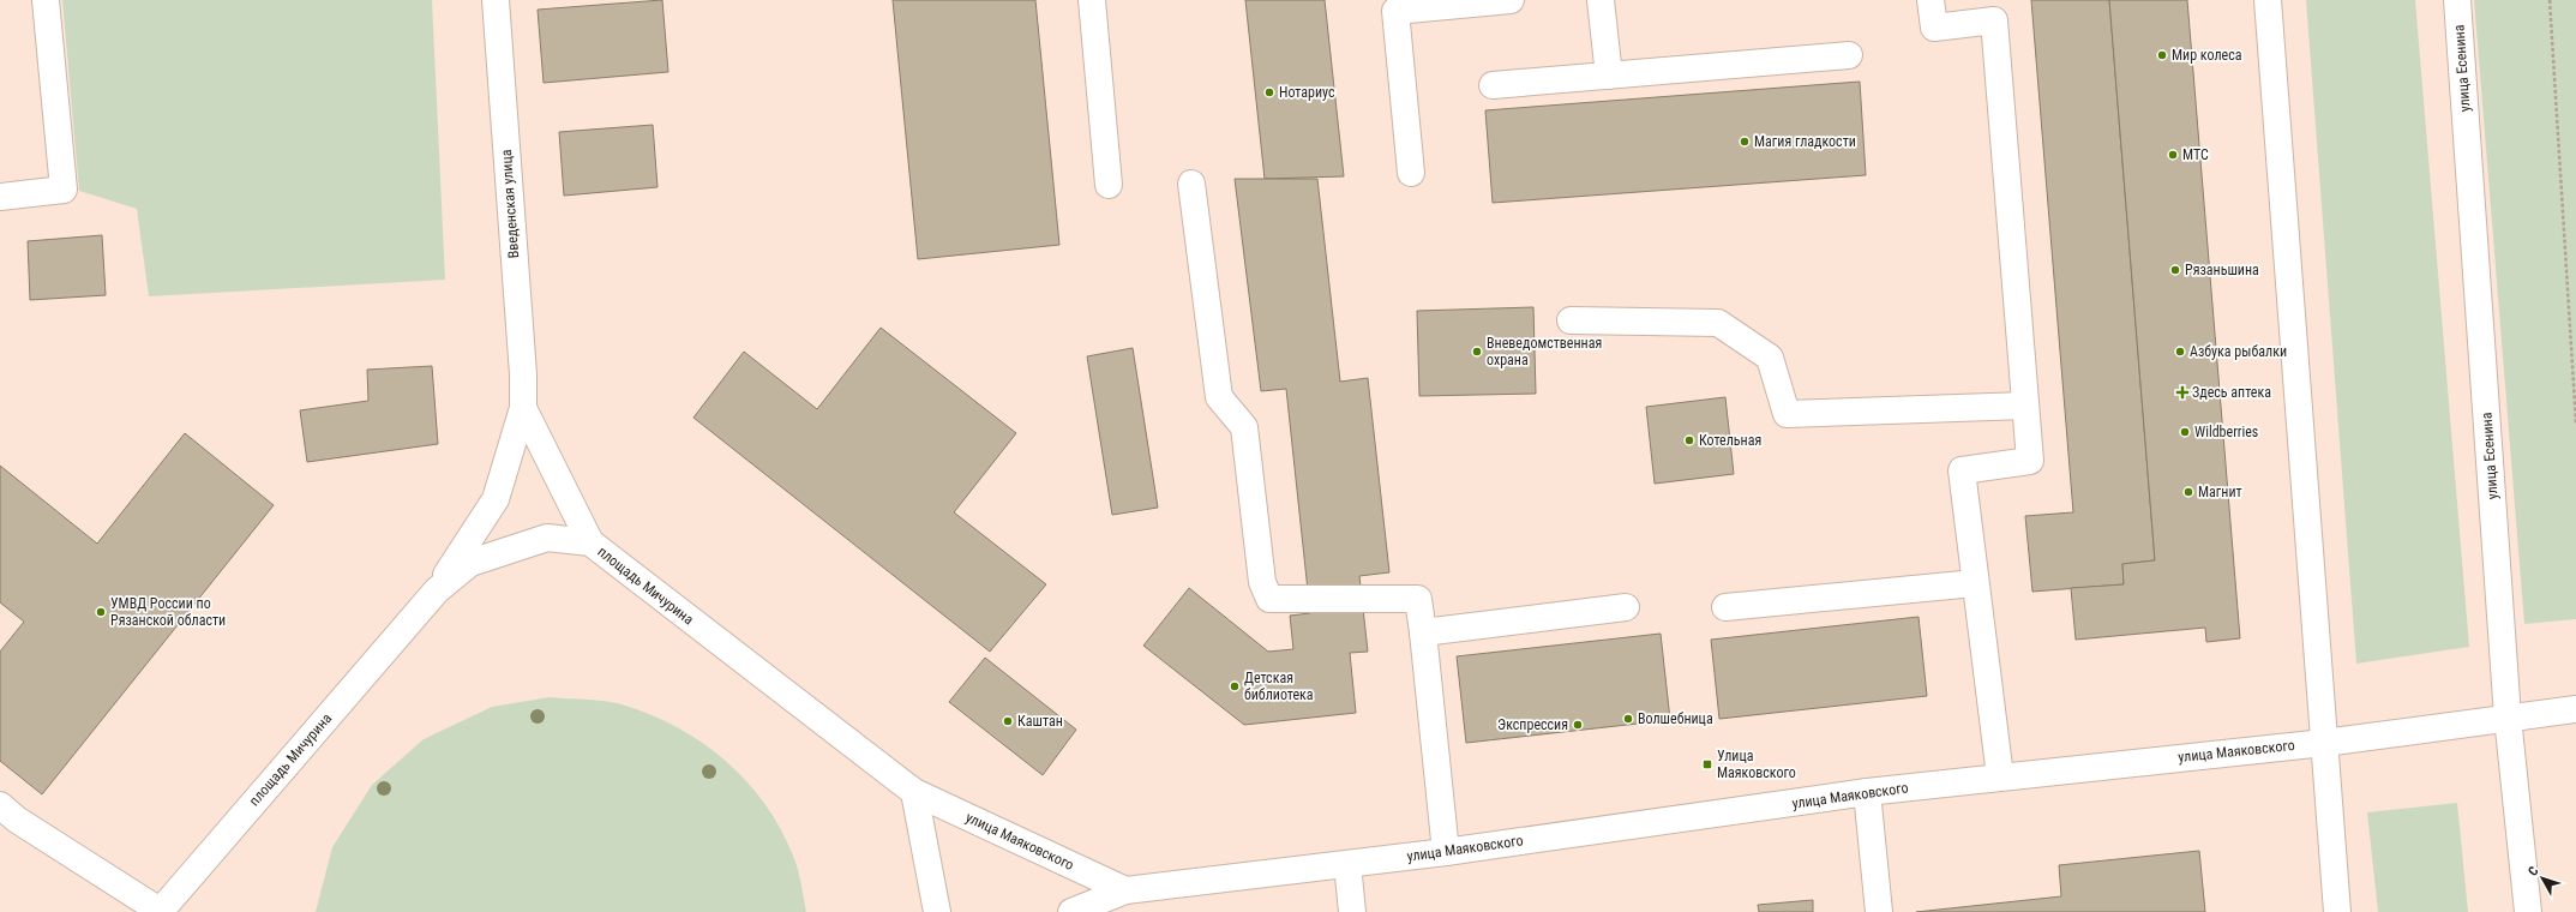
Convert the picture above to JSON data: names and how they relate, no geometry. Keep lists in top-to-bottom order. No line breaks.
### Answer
{"streets":{"street":["улица Есенина","Введенская улица","площадь Мичурина","улица Маяковского"]},"crossings":[["улица Есенина","улица Маяковского"],["Введенская улица","площадь Мичурина"],["площадь Мичурина","улица Маяковского"]],"places":{"other":["Мир колеса","Нотариус","Магия гладкости","МТС","Рязаньшина","Вневедомственная охрана","Азбука рыбалки","Wildberries","Котельная","Магнит","УМВД России по Рязанской области","Детская библиотека","Волшебница","Каштан","Экспрессия"],"health":["Здесь аптека"],"transit":["Улица Маяковского"]},"north":"top left"}
